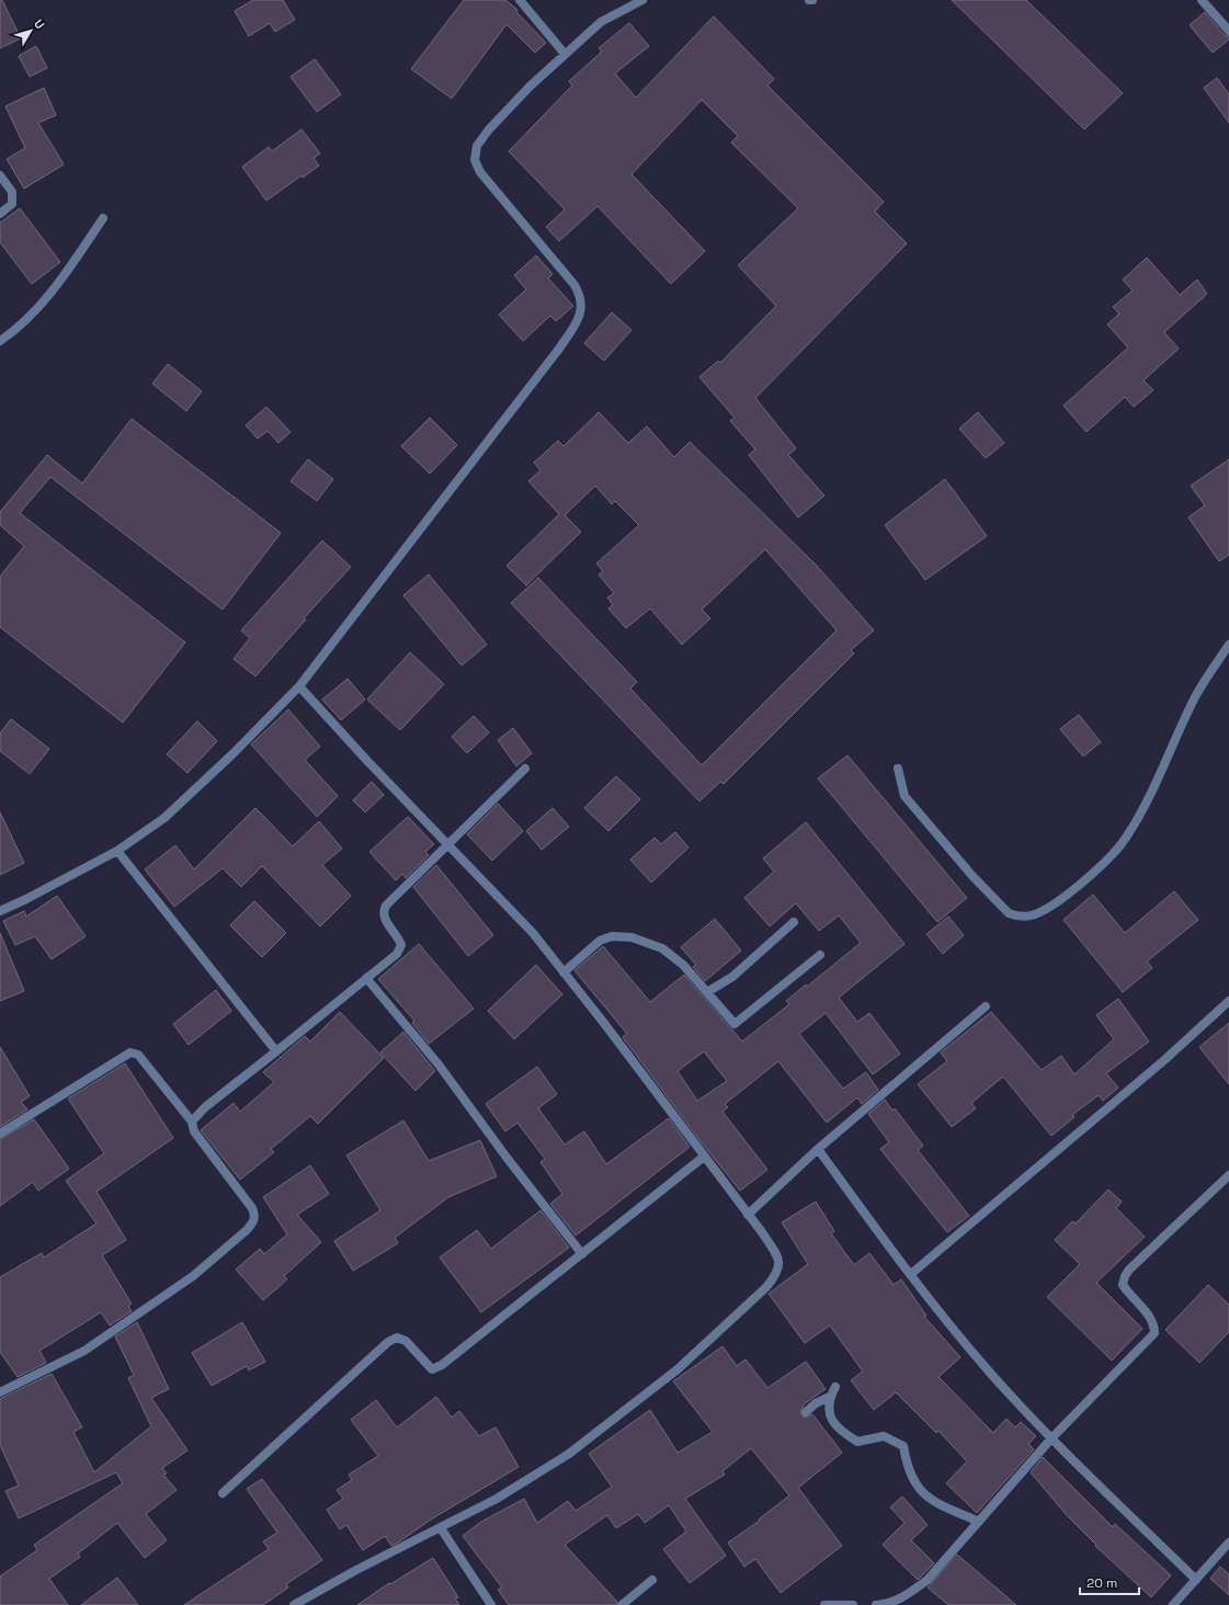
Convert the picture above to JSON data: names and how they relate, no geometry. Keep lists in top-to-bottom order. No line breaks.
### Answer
{"scale_bar":"20 m","north":"top right"}
